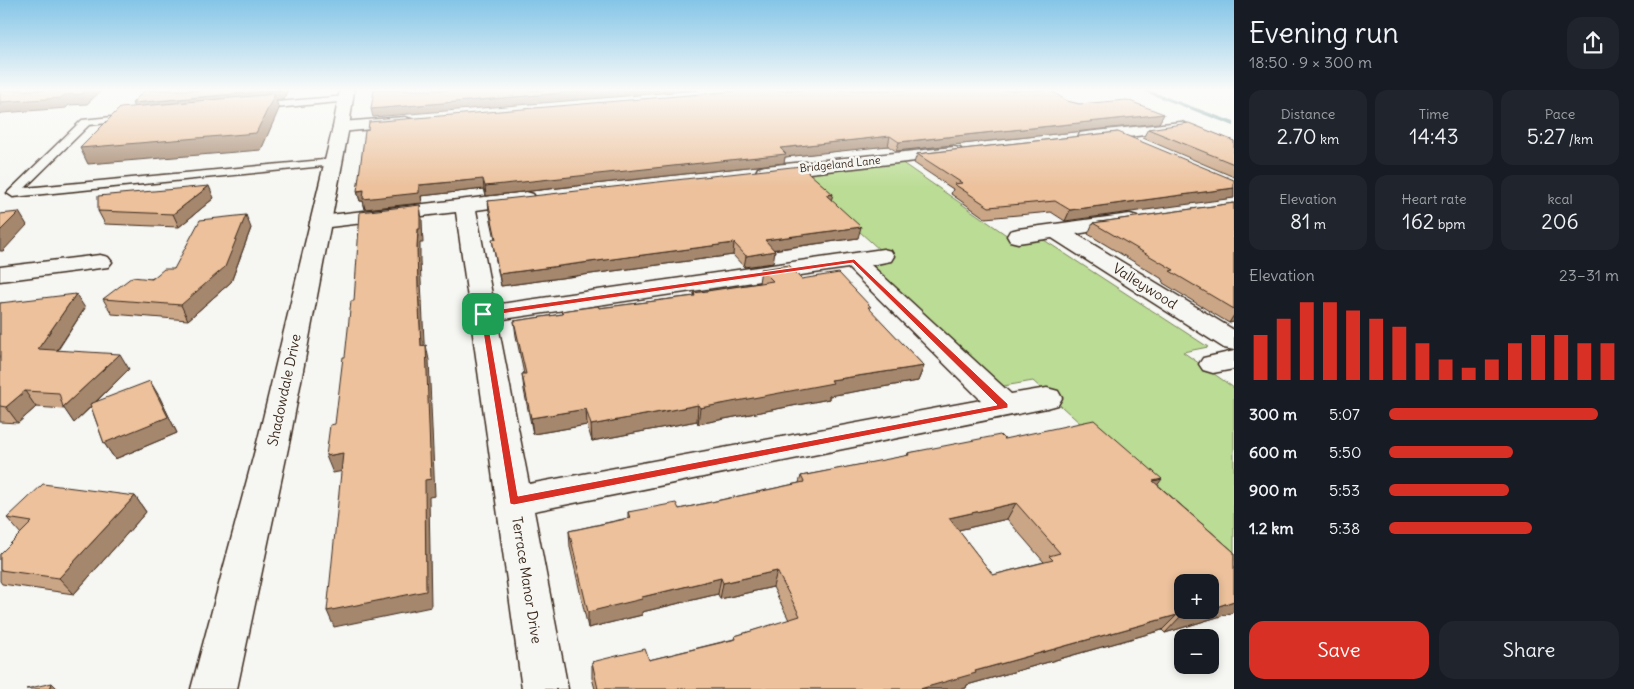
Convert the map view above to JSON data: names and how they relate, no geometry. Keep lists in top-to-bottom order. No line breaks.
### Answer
{"streets":{"street":["Bridgeland Lane","Valleywood","Shadowdale Drive","Terrace Manor Drive"]},"page":{"heading":["Evening run","18:50 · 9 × 300 m"],"stats":[["Distance","2.70 km"],["Time","14:43"],["Pace","5:27 /km"],["Elevation","81 m"],["Heart rate","162 bpm"],["kcal","206"]],"chart":["Elevation","23–31 m"],"list":[{"name":"300 m","note":"5:07"},{"name":"600 m","note":"5:50"},{"name":"900 m","note":"5:53"},{"name":"1.2 km","note":"5:38"}],"map_buttons":["+","−"],"buttons":["Save","Share"]}}
